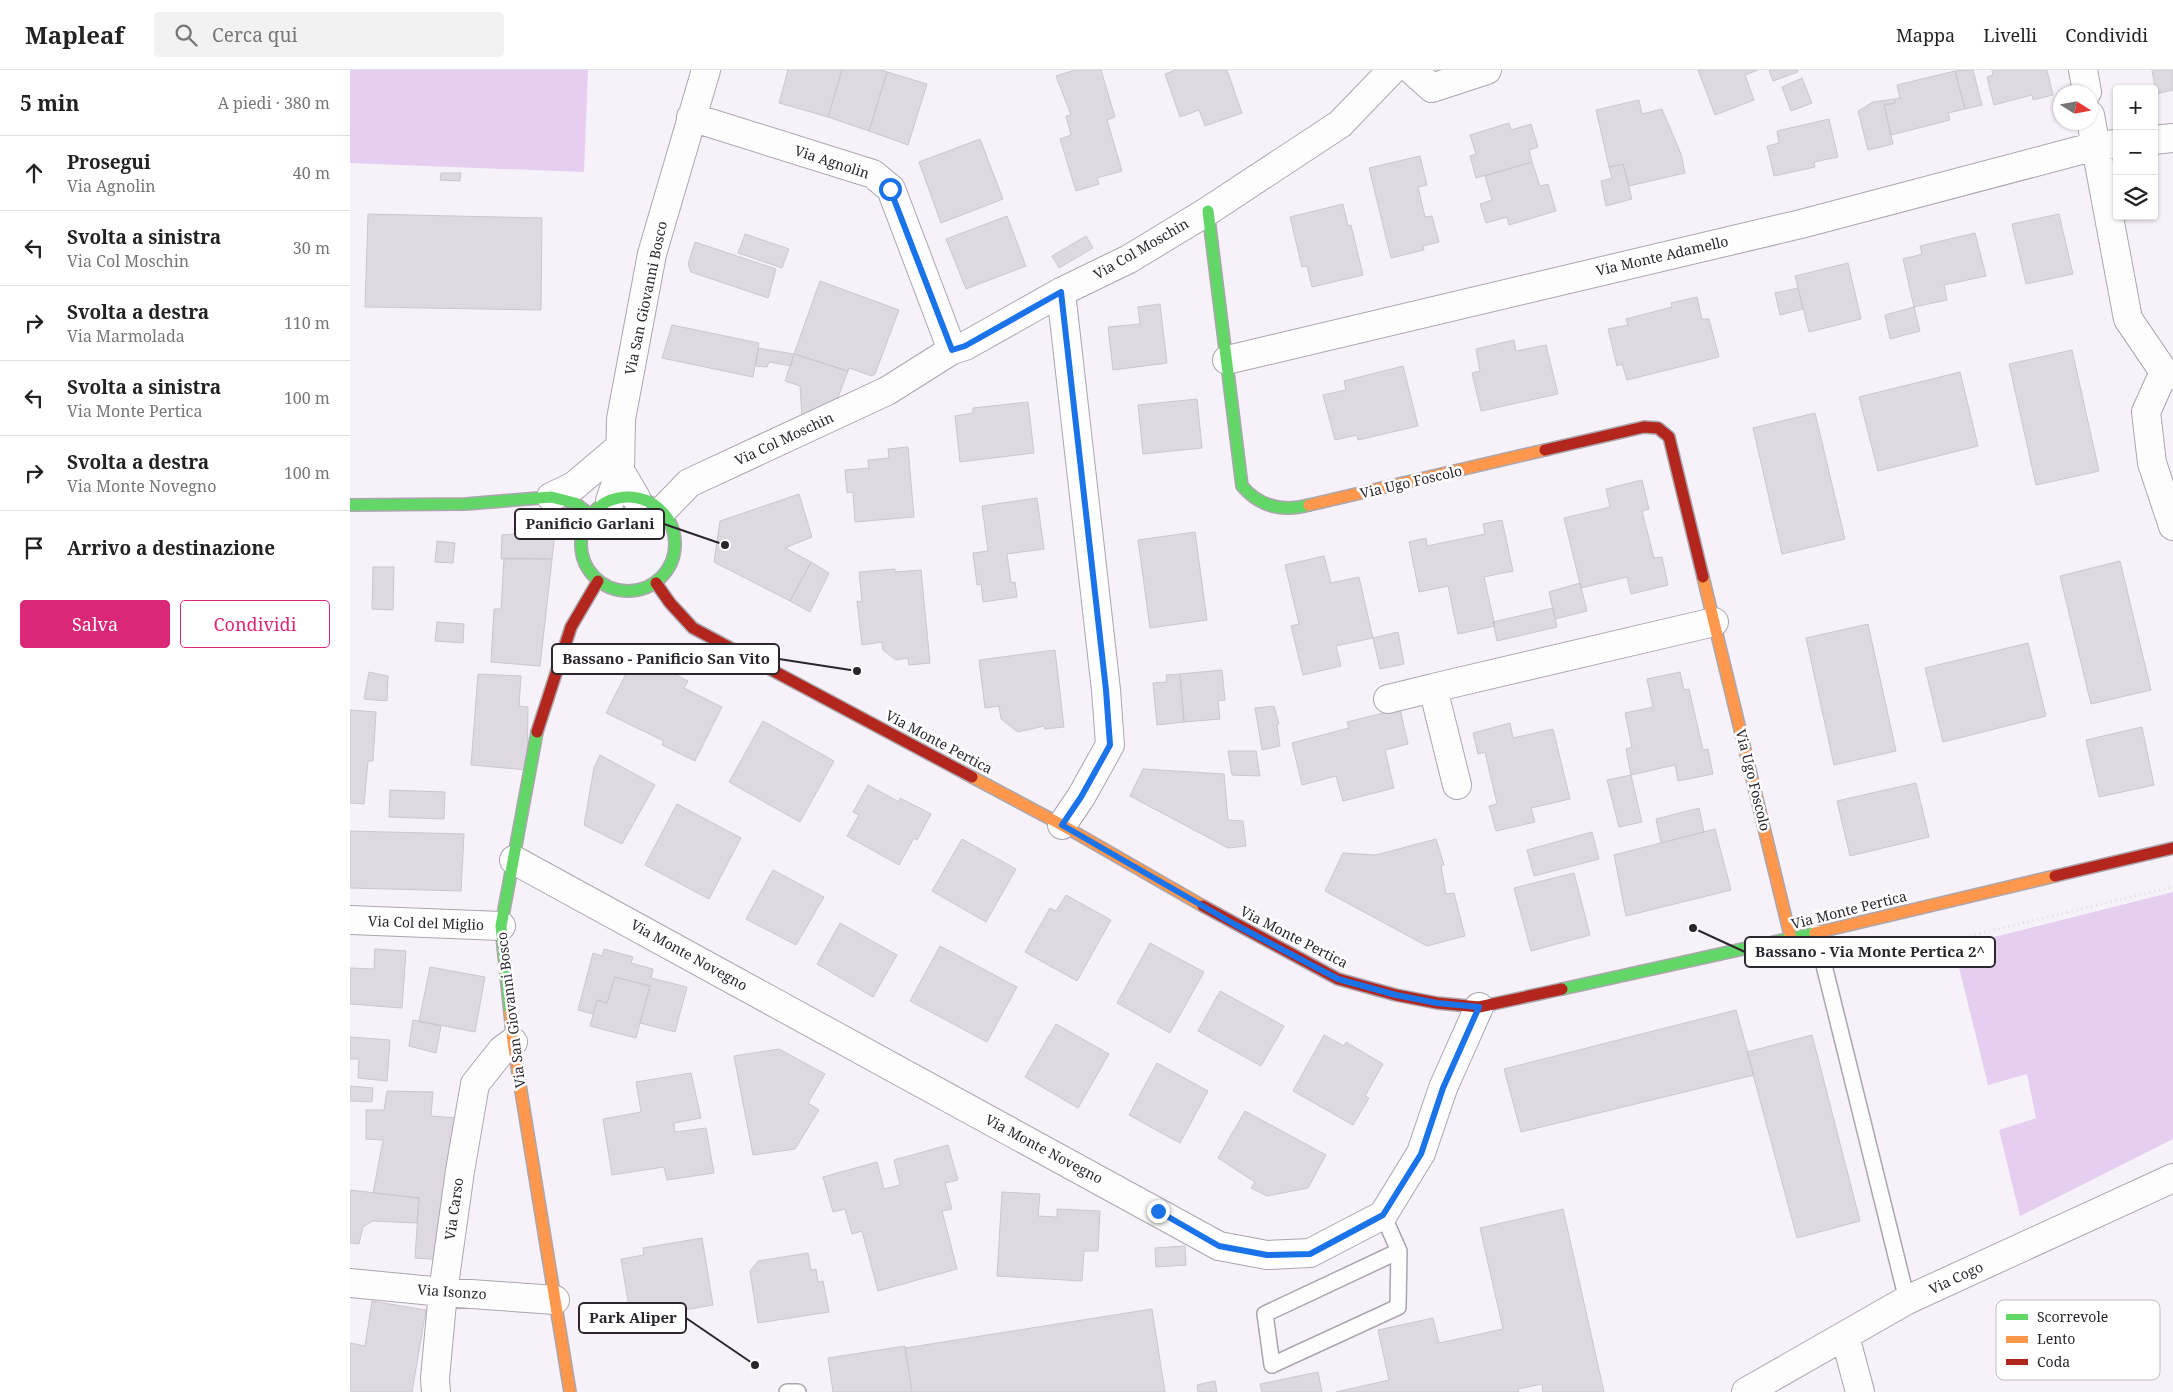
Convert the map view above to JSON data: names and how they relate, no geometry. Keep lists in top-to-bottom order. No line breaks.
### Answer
{"streets":{"street":["Via Agnolin","Via Col Moschin","Via Monte Adamello","Via San Giovanni Bosco","Via Ugo Foscolo","Via Monte Pertica","Via Col del Miglio","Via Monte Novegno","Via Carso","Via Cogo","Via Isonzo"]},"crossings":[["Via Agnolin","Via Col Moschin"],["Via Agnolin","Via San Giovanni Bosco"],["Via Col Moschin","Via San Giovanni Bosco"],["Via Col Moschin","Via Ugo Foscolo"],["Via Col Moschin","Via Monte Pertica"],["Via Monte Adamello","Via Ugo Foscolo"],["Via San Giovanni Bosco","Via Monte Pertica"],["Via San Giovanni Bosco","Via Col del Miglio"],["Via San Giovanni Bosco","Via Monte Novegno"],["Via San Giovanni Bosco","Via Carso"],["Via San Giovanni Bosco","Via Isonzo"],["Via Ugo Foscolo","Via Monte Pertica"],["Via Monte Pertica","Via Monte Novegno"],["Via Carso","Via Isonzo"]],"places":["Panificio Garlani","Bassano - Panificio San Vito","Bassano - Via Monte Pertica 2^","Park Aliper"],"legend":["Scorrevole","Lento","Coda"],"north":"right","page":{"header":"Mapleaf","search":"Cerca qui","nav":["Mappa","Livelli","Condividi"],"heading":["5 min","A piedi · 380 m"],"map_buttons":["+","−"],"list":[["Prosegui","Via Agnolin","40 m"],["Svolta a sinistra","Via Col Moschin","30 m"],["Svolta a destra","Via Marmolada","110 m"],["Svolta a sinistra","Via Monte Pertica","100 m"],["Svolta a destra","Via Monte Novegno","100 m"],"Arrivo a destinazione"],"buttons":["Salva","Condividi"]}}
